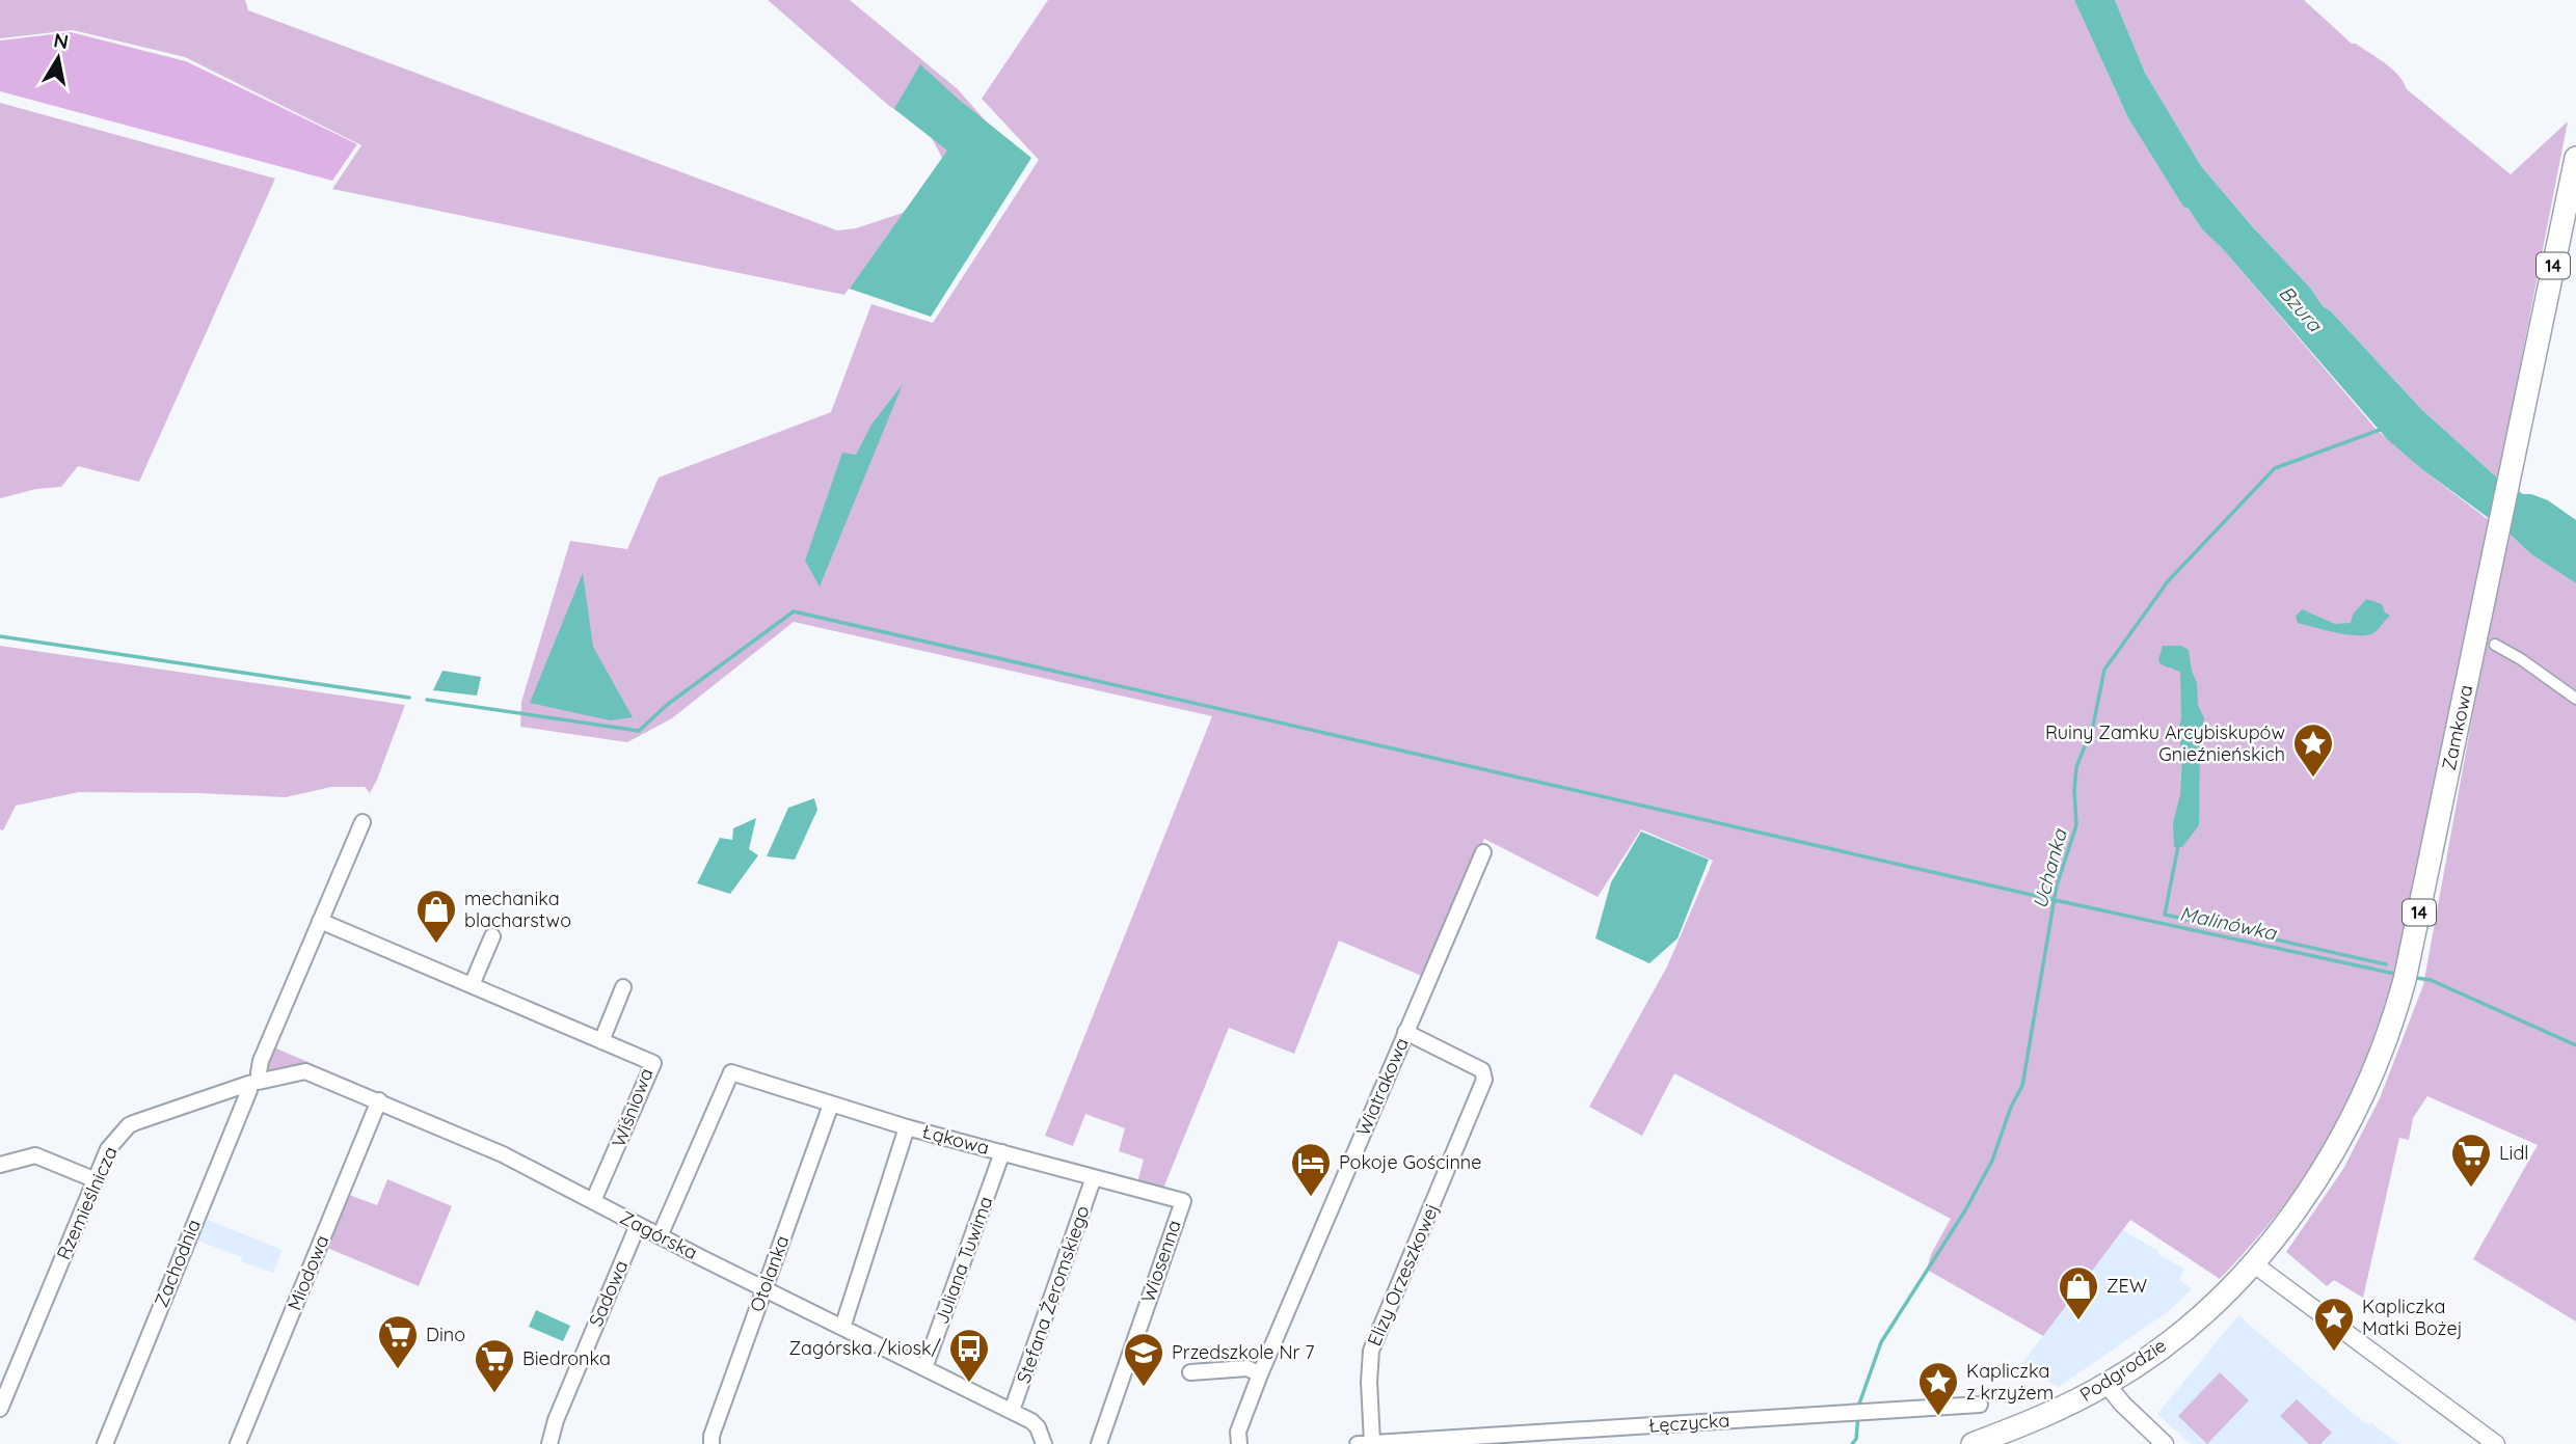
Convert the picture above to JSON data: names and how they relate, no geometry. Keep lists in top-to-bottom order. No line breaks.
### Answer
{"streets":{"main road":["14","Zamkowa","Podgrodzie"],"street":["Wiatrakowa","Wiśniowa","Łąkowa","Rzemieślnicza","Zagórska","Juliana Tuwima","Wiosenna","Zachodnia","Miodowa","Otolanka","Elizy Orzeszkowej","Sadowa","Stefana Żeromskiego","Łęczycka"]},"crossings":[["Zamkowa","Podgrodzie"],["Wiatrakowa","Elizy Orzeszkowej"],["Wiśniowa","Zagórska"],["Wiśniowa","Zachodnia"],["Łąkowa","Zagórska"],["Łąkowa","Juliana Tuwima"],["Łąkowa","Wiosenna"],["Łąkowa","Otolanka"],["Łąkowa","Stefana Żeromskiego"],["Rzemieślnicza","Zagórska"],["Rzemieślnicza","Zachodnia"],["Zagórska","Juliana Tuwima"],["Zagórska","Zachodnia"],["Zagórska","Miodowa"],["Zagórska","Otolanka"],["Zagórska","Sadowa"],["Zagórska","Stefana Żeromskiego"],["Elizy Orzeszkowej","Łęczycka"]],"water":["Bzura","Uchanka","Malinówka"],"places":{"place":["Ruiny Zamku Arcybiskupów Gnieźnieńskich","Kapliczka Matki Bożej","Kapliczka z krzyżem"],"shop":["mechanika blacharstwo","ZEW"],"supermarket":["Lidl","Dino","Biedronka"],"hotel":["Pokoje Gościnne"],"bus stop":["Zagórska /kiosk/"],"school or university":["Przedszkole Nr 7"]},"north":"top"}
